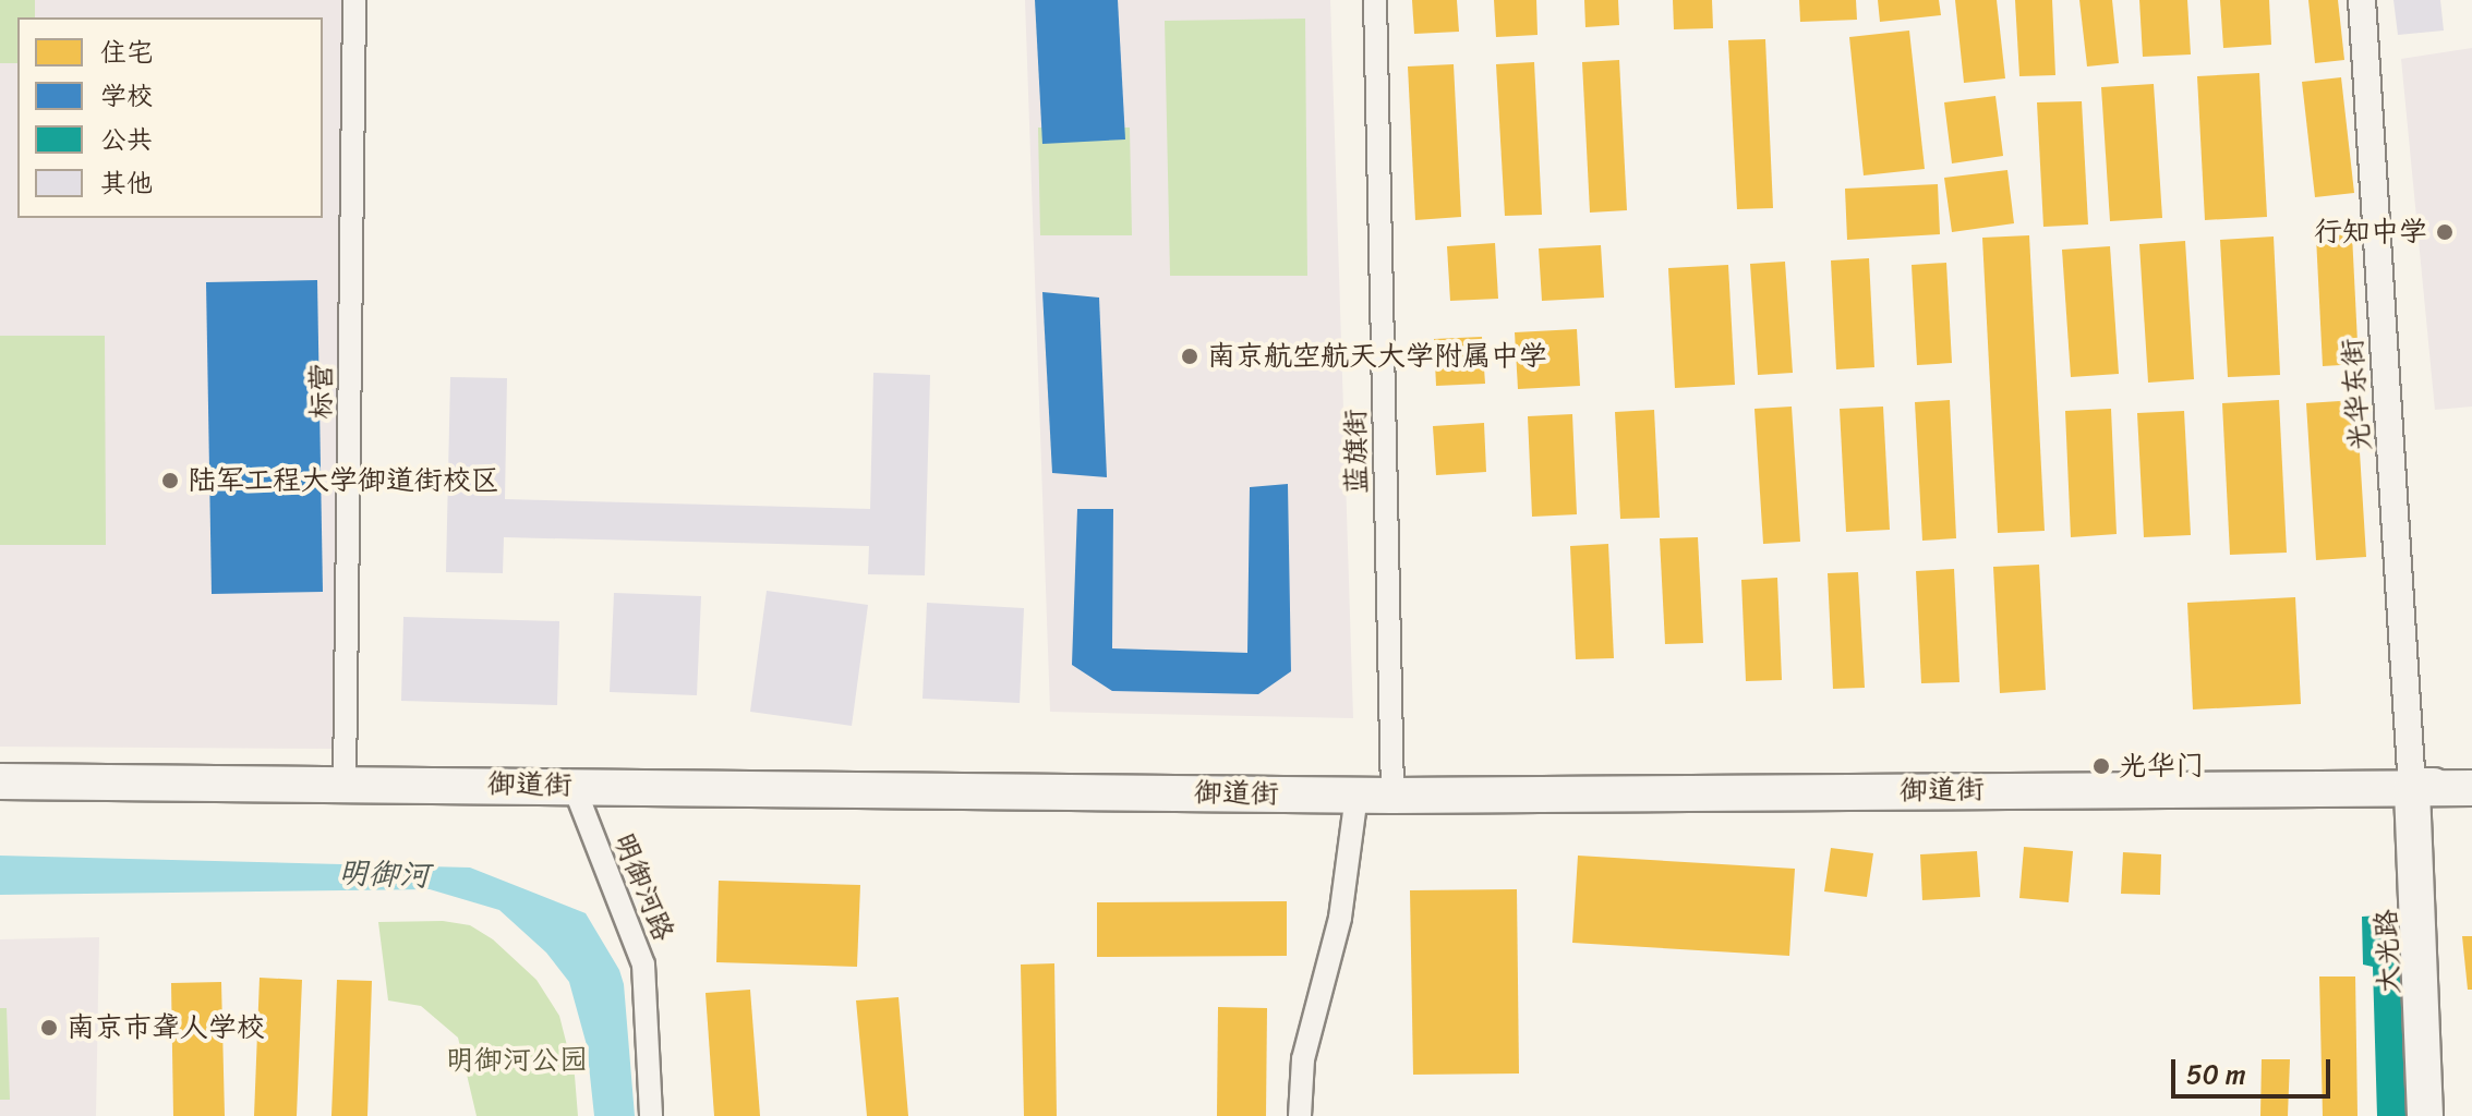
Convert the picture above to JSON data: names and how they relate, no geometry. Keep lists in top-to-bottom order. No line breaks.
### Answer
{"streets":{"main road":["御道街"],"street":["标营","光华东街","蓝旗街","明御河路"]},"crossings":[["标营","御道街"],["光华东街","御道街"],["蓝旗街","御道街"],["御道街","明御河路"]],"water":["明御河"],"parks":["明御河公园"],"places":["行知中学","南京航空航天大学附属中学","陆军工程大学御道街校区","光华门","南京市聋人学校"],"legend":["住宅","学校","公共","其他"],"scale_bar":"50 m"}
